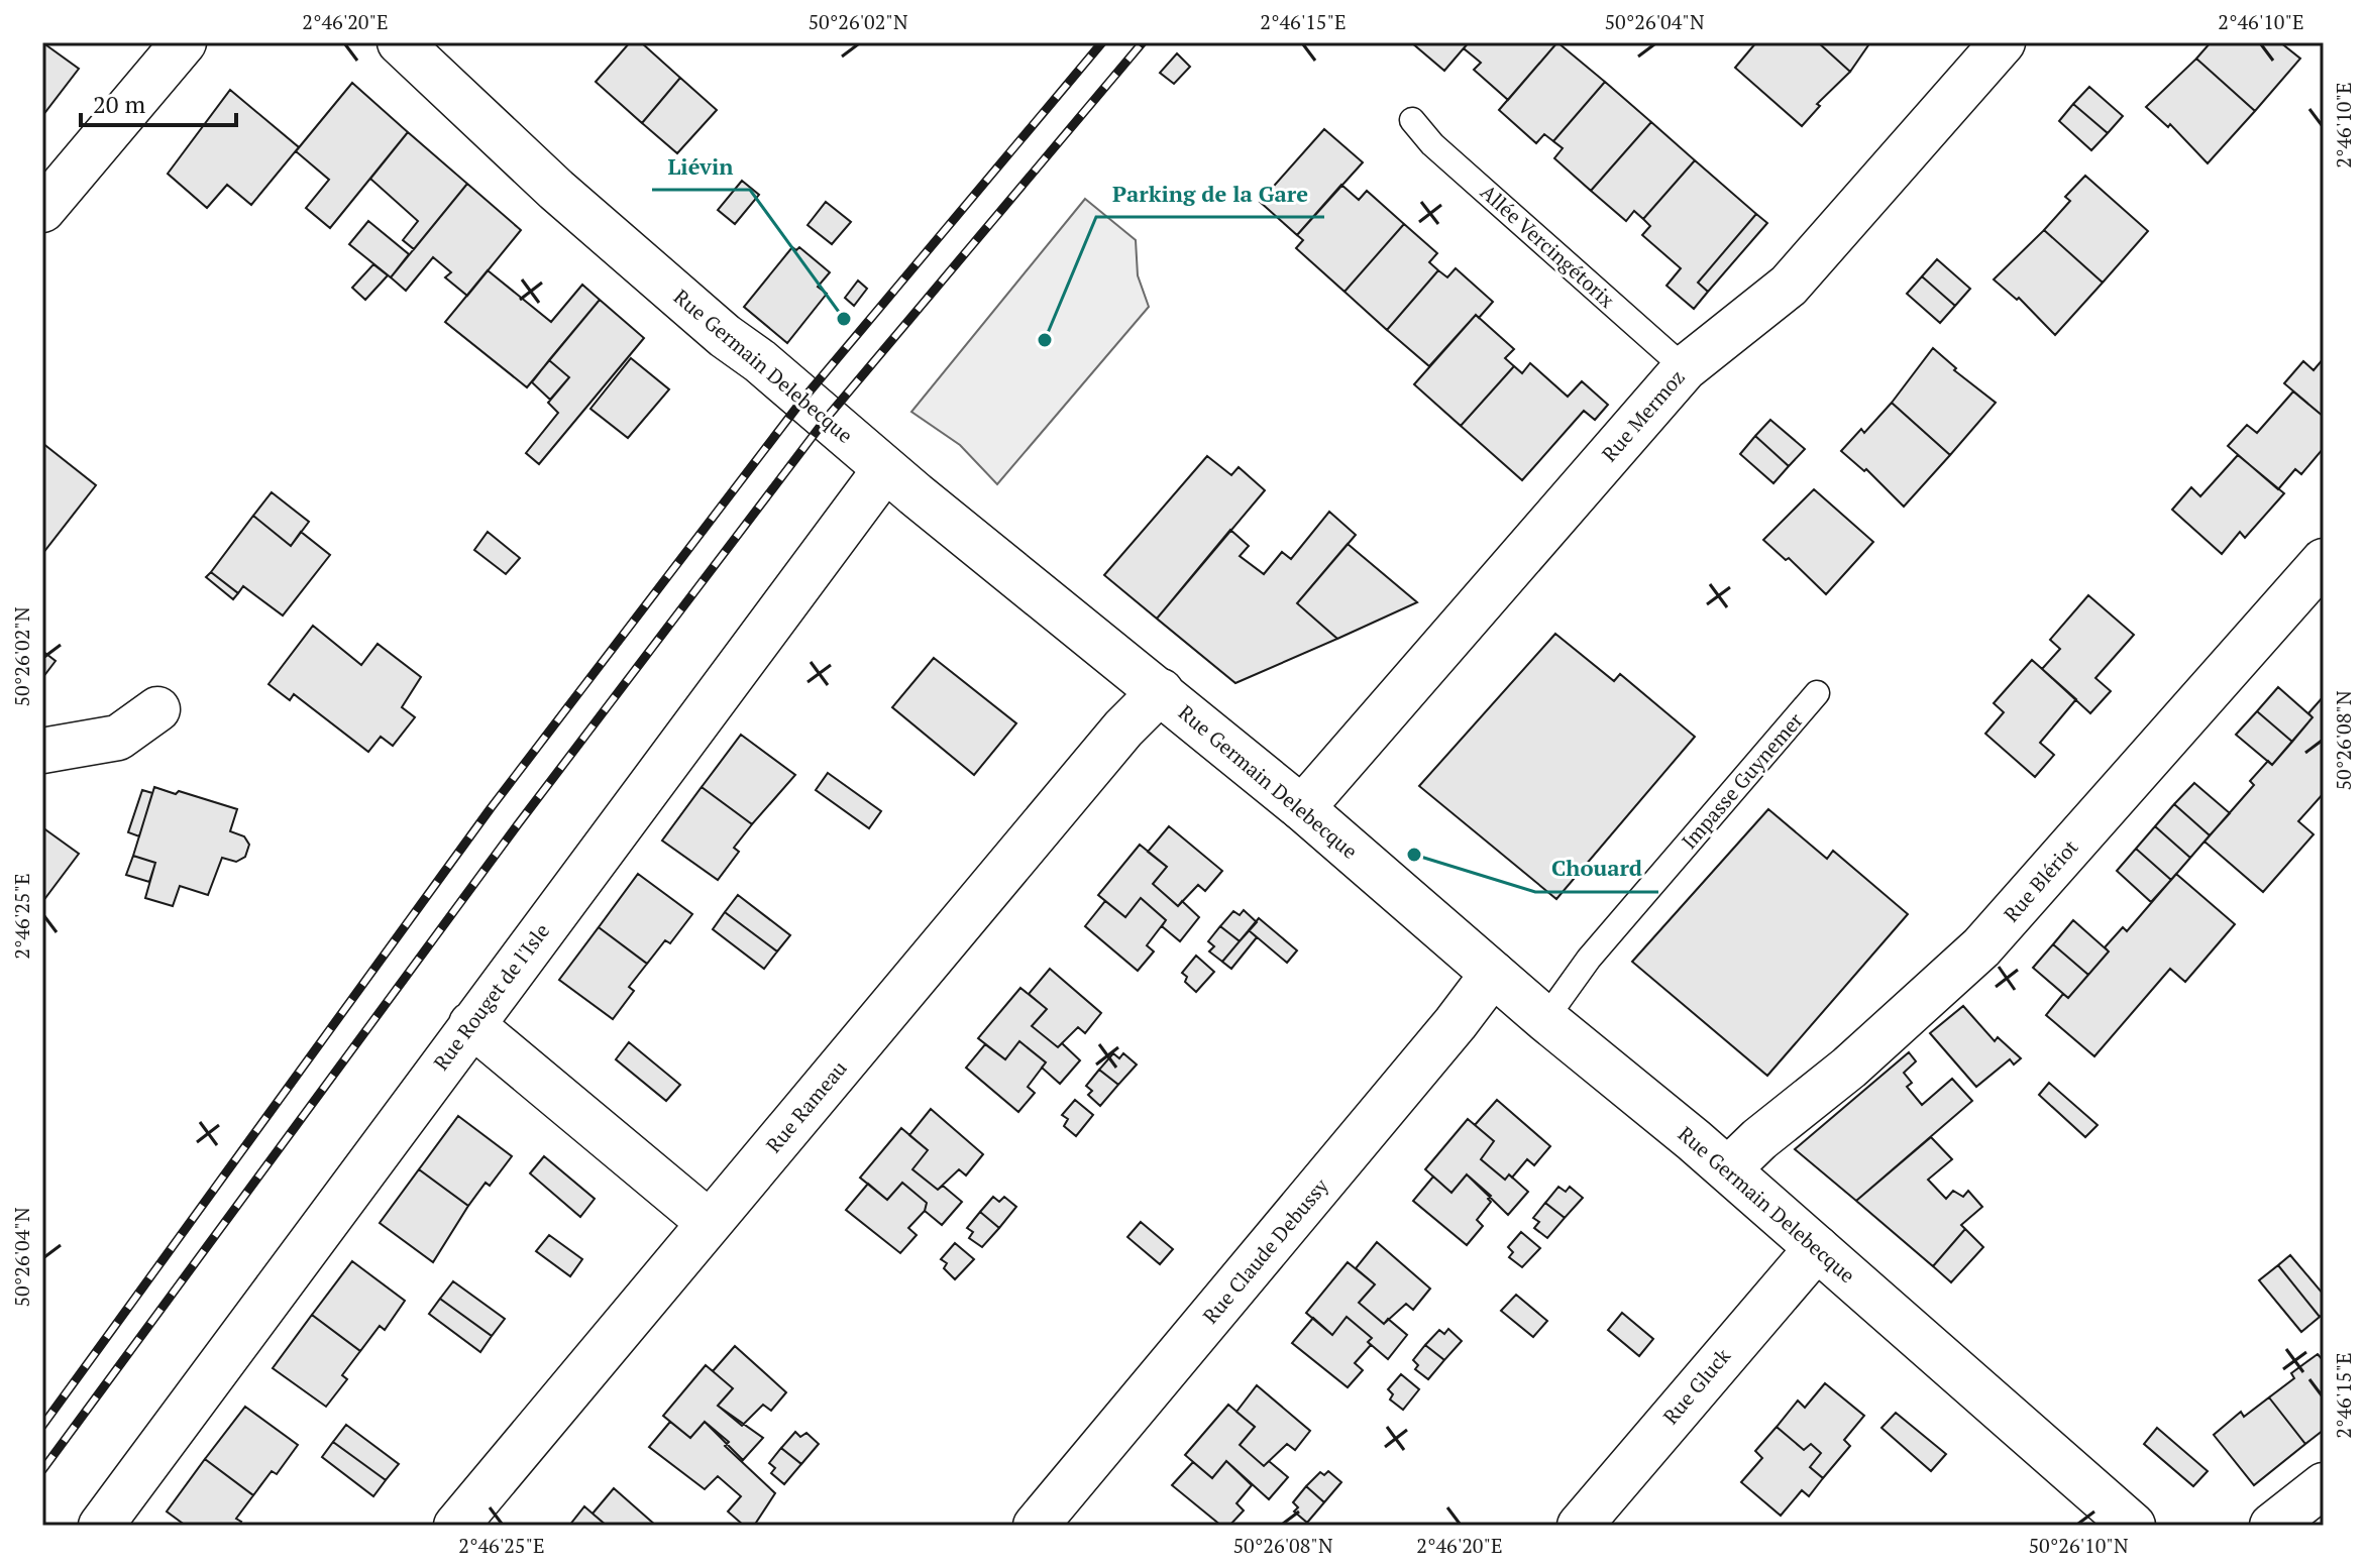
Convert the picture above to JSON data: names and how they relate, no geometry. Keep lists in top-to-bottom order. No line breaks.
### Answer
{"streets":{"street":["Rue Germain Delebecque","Rue Mermoz","Rue Blériot","Rue Rouget de l'Isle","Rue Rameau","Rue Claude Debussy","Rue Gluck"],"lane":["Allée Vercingétorix","Impasse Guynemer"]},"crossings":[["Allée Vercingétorix","Rue Mermoz"],["Rue Germain Delebecque","Rue Mermoz"],["Rue Germain Delebecque","Impasse Guynemer"],["Rue Germain Delebecque","Rue Blériot"],["Rue Germain Delebecque","Rue Rouget de l'Isle"],["Rue Germain Delebecque","Rue Rameau"],["Rue Germain Delebecque","Rue Claude Debussy"],["Rue Germain Delebecque","Rue Gluck"]],"places":["Liévin","Parking de la Gare","Chouard"],"scale_bar":"20 m","coordinates":["2°46'20\"E","50°26'02\"N","2°46'15\"E","50°26'04\"N","2°46'10\"E","50°26'08\"N","2°46'25\"E","50°26'10\"N"]}
